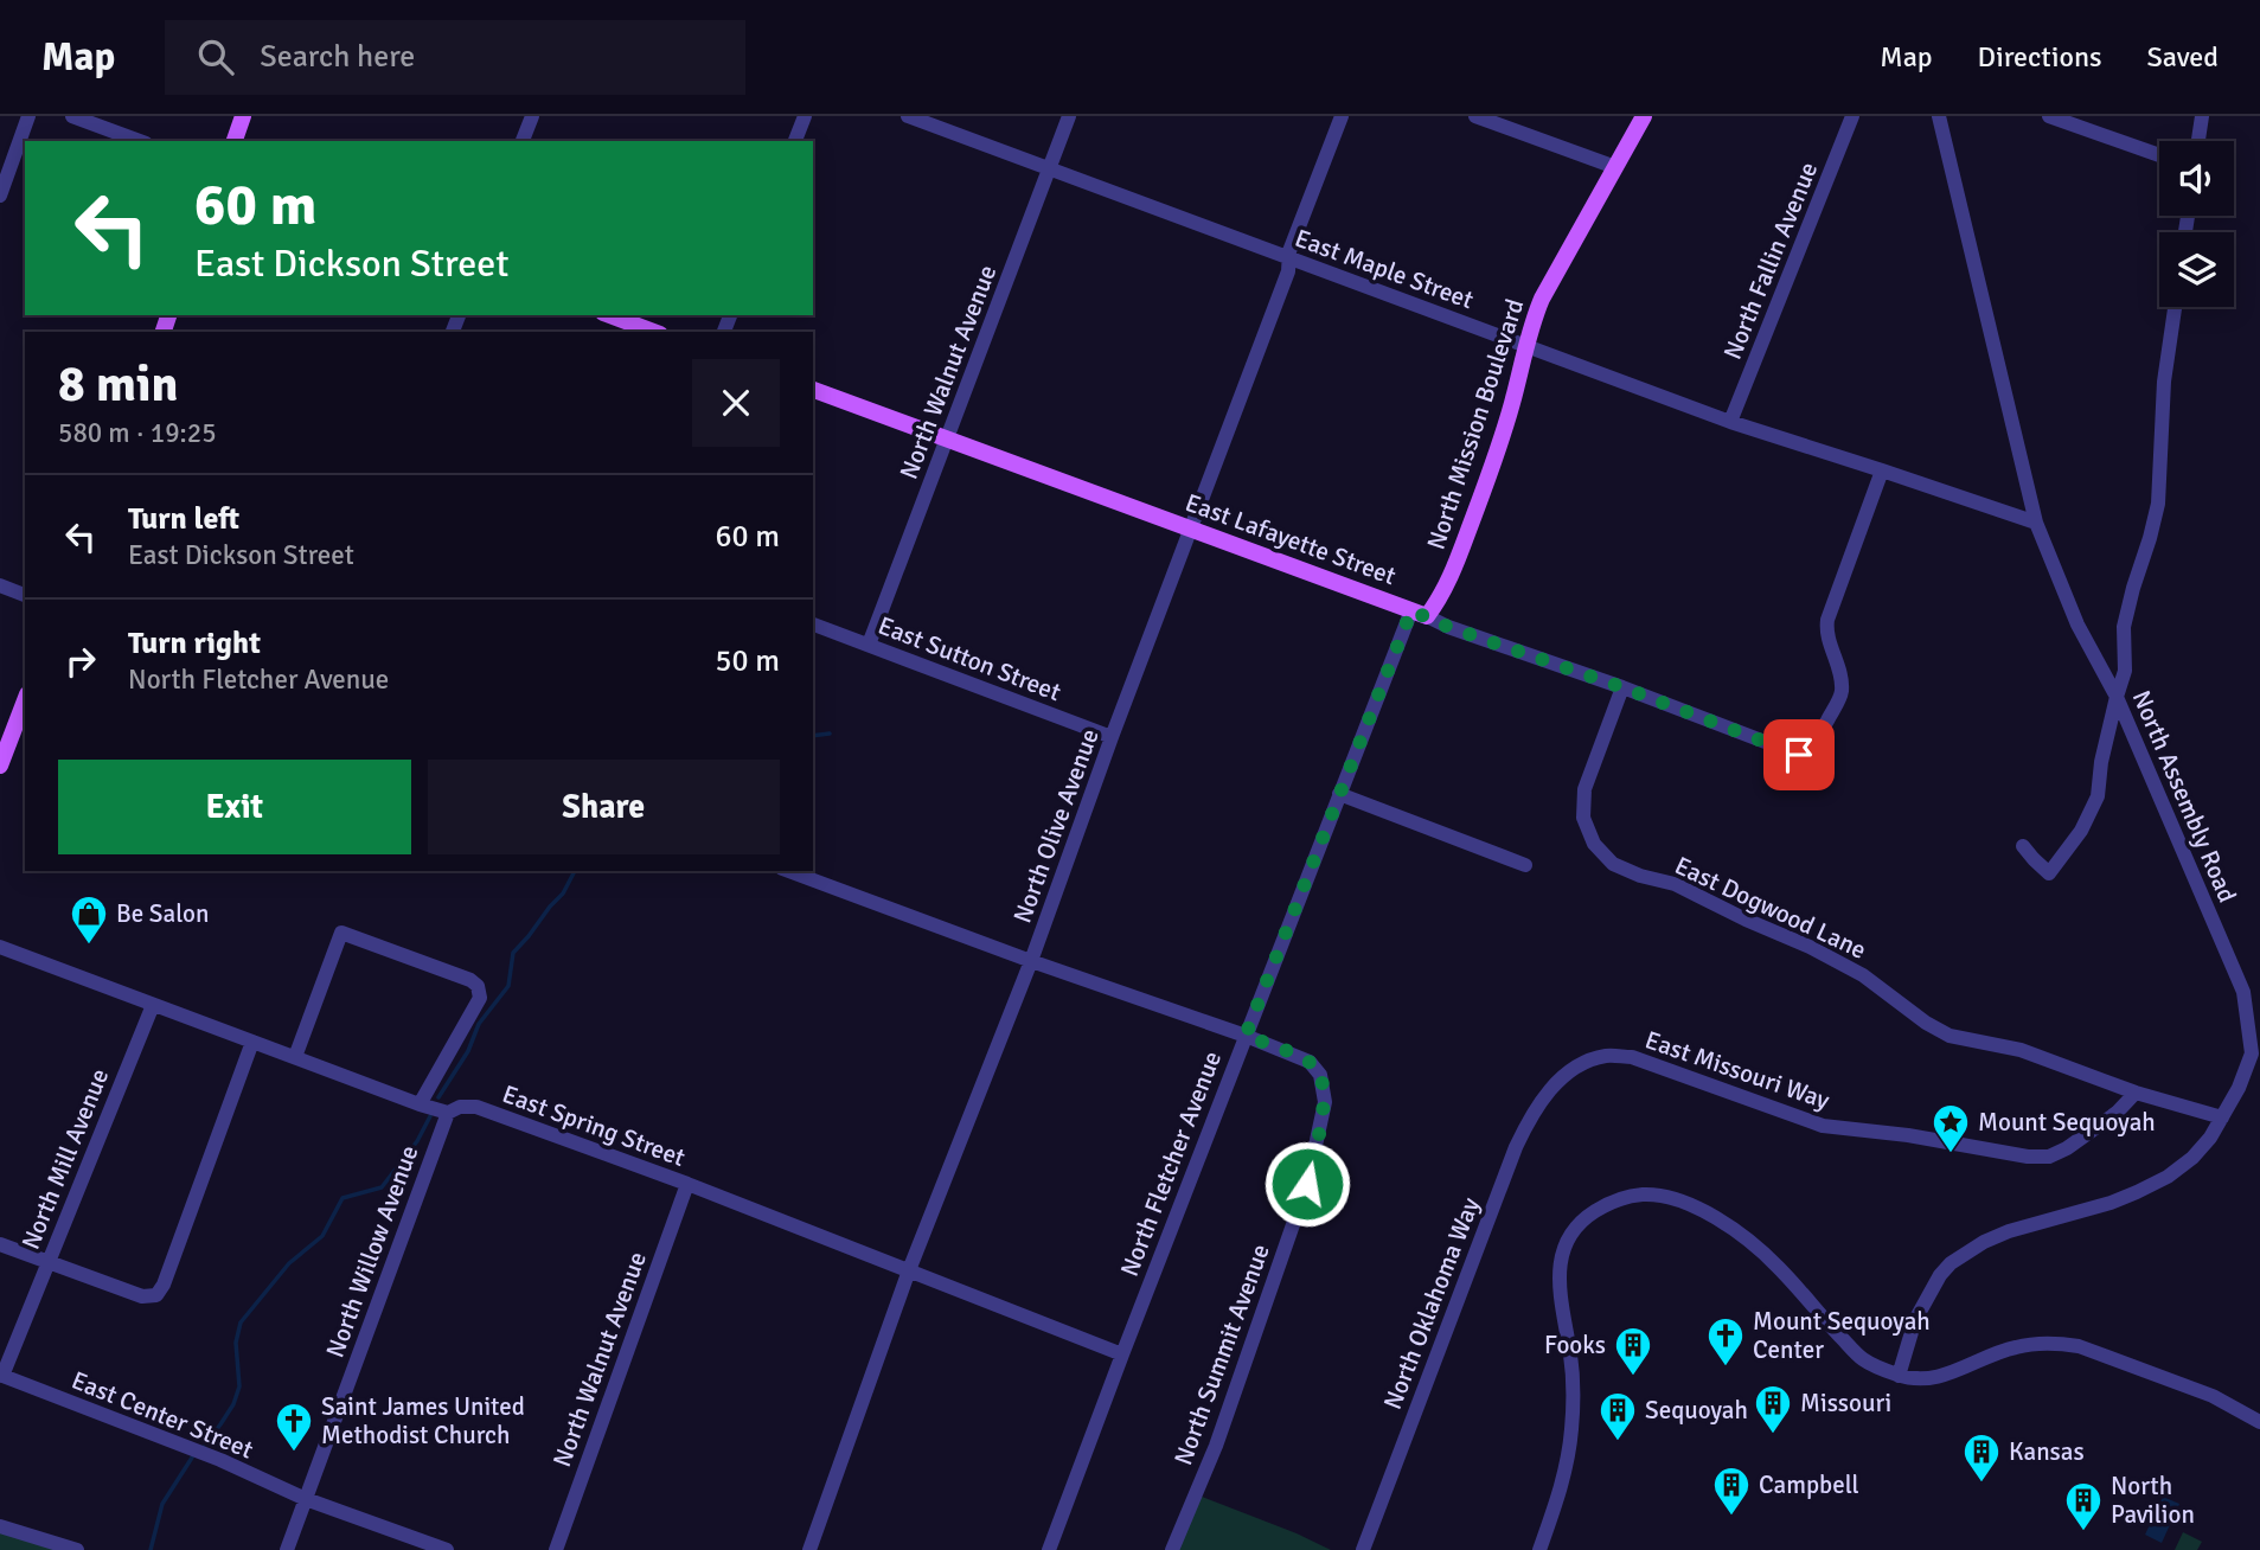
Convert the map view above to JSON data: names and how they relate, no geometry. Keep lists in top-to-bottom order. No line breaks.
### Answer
{"streets":{"main road":["North Mission Boulevard","East Lafayette Street"],"street":["North Fallin Avenue","East Maple Street","North Walnut Avenue","East Sutton Street","North Assembly Road","North Olive Avenue","East Dogwood Lane","East Missouri Way","East Spring Street","North Mill Avenue","North Fletcher Avenue","North Willow Avenue","North Oklahoma Way","North Summit Avenue","East Center Street"]},"crossings":[["North Fallin Avenue","East Maple Street"],["East Maple Street","North Walnut Avenue"],["East Maple Street","North Mission Boulevard"],["East Maple Street","East Lafayette Street"],["East Maple Street","North Assembly Road"],["East Maple Street","North Olive Avenue"],["North Walnut Avenue","East Lafayette Street"],["North Walnut Avenue","East Sutton Street"],["North Walnut Avenue","East Spring Street"],["North Mission Boulevard","East Lafayette Street"],["North Mission Boulevard","North Fletcher Avenue"],["East Lafayette Street","North Olive Avenue"],["East Lafayette Street","East Dogwood Lane"],["East Lafayette Street","North Fletcher Avenue"],["East Sutton Street","North Olive Avenue"],["North Assembly Road","East Dogwood Lane"],["North Olive Avenue","East Spring Street"],["East Dogwood Lane","East Missouri Way"],["East Missouri Way","North Oklahoma Way"],["East Spring Street","North Mill Avenue"],["East Spring Street","North Fletcher Avenue"],["East Spring Street","North Willow Avenue"],["North Mill Avenue","East Center Street"],["North Fletcher Avenue","North Summit Avenue"],["North Willow Avenue","East Center Street"]],"places":{"shop":["Be Salon"],"place":["Mount Sequoyah"],"church":["Mount Sequoyah Center","Saint James United Methodist Church"],"building":["Fooks","Missouri","Sequoyah","Kansas","Campbell","North Pavilion"]},"page":{"header":"Map","search":"Search here","nav":["Map","Directions","Saved"],"turn":["60 m","East Dickson Street"],"heading":["8 min","580 m · 19:25"],"list":[{"name":"Turn left","note":"East Dickson Street","value":"60 m"},{"name":"Turn right","note":"North Fletcher Avenue","value":"50 m"}],"buttons":["Exit","Share"]}}
